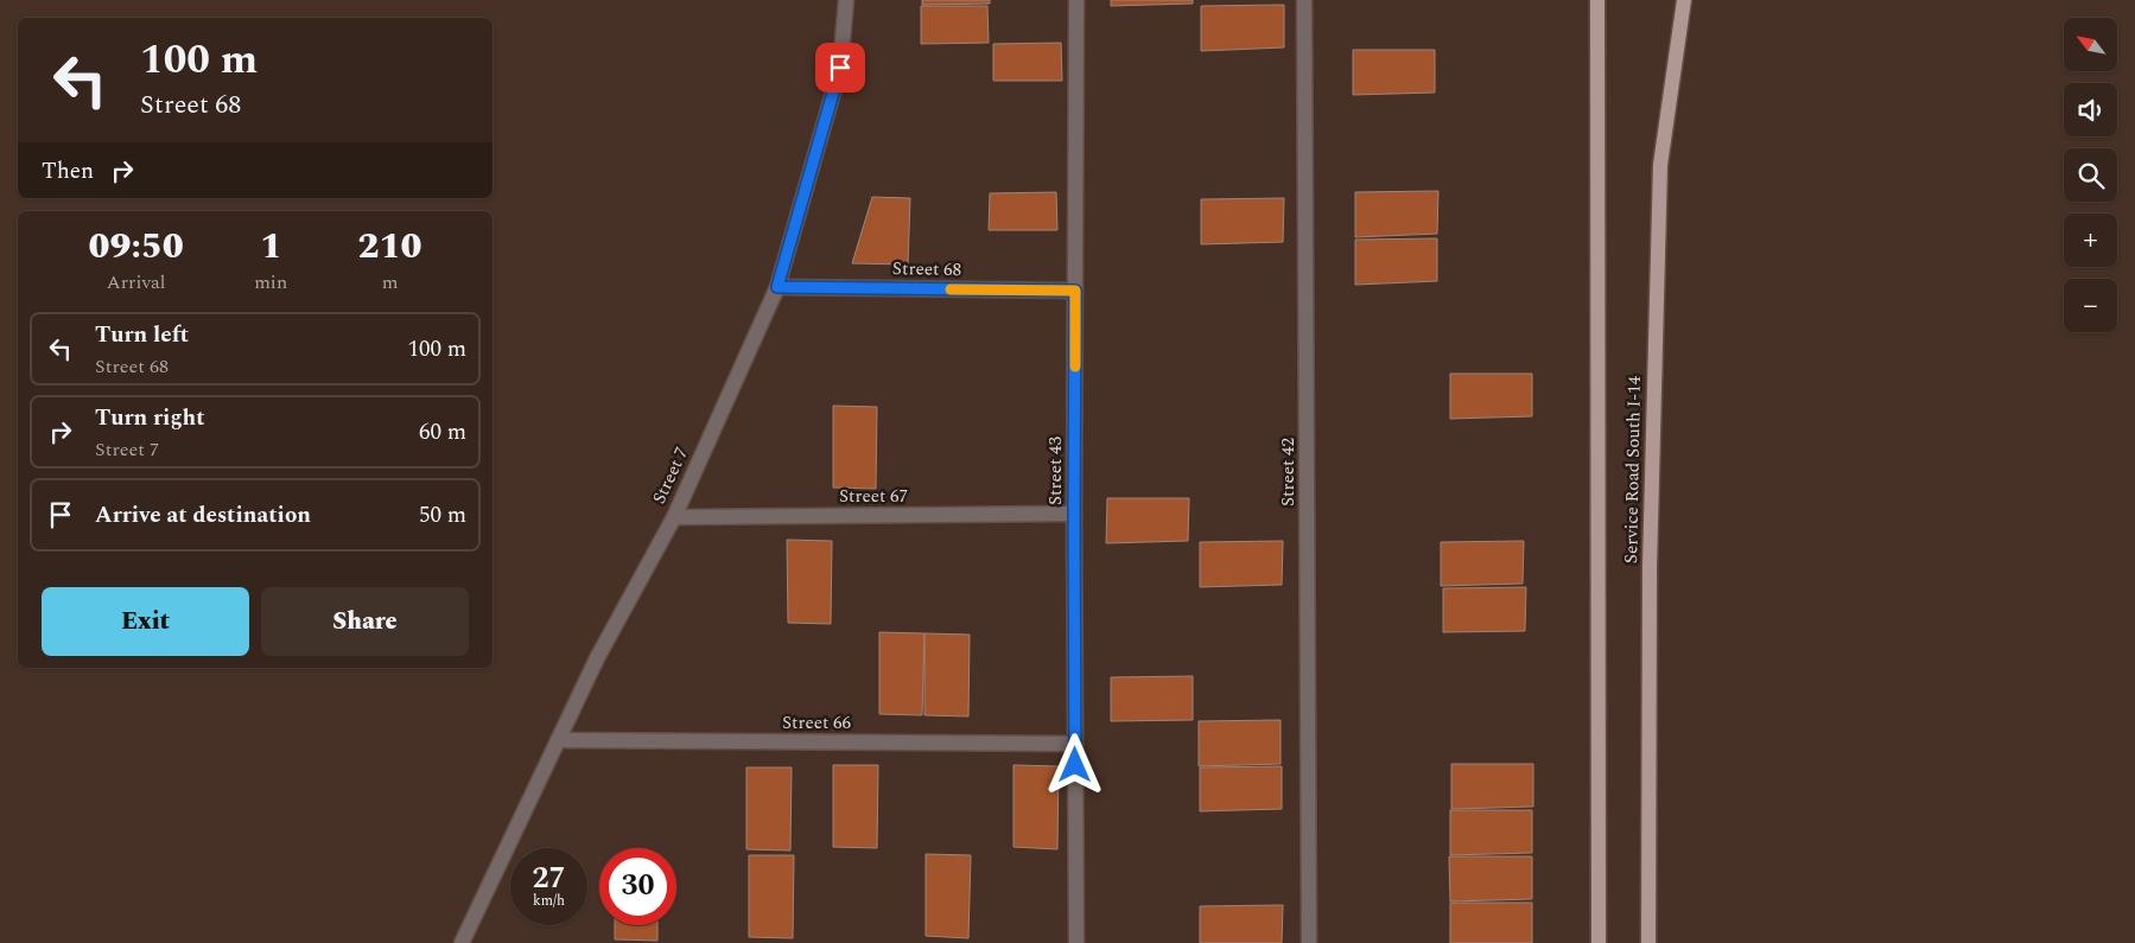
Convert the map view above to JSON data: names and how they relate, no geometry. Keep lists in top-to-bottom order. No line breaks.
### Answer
{"streets":{"main road":["Service Road South I-14"],"street":["Street 68","Street 43","Street 42","Street 7","Street 67","Street 66"]},"crossings":[["Street 68","Street 43"],["Street 68","Street 7"],["Street 43","Street 67"],["Street 43","Street 66"],["Street 7","Street 67"],["Street 7","Street 66"]],"north":"top left","page":{"map_buttons":["+","−"],"turn":["100 m","Street 68"],"then":"Then","eta":["09:50","Arrival","1","min","210","m"],"list":[{"name":"Turn left","note":"Street 68","value":"100 m"},{"name":"Turn right","note":"Street 7","value":"60 m"},{"name":"Arrive at destination","value":"50 m"}],"buttons":["Exit","Share"],"speed":"27 km/h","limit":"30"}}
